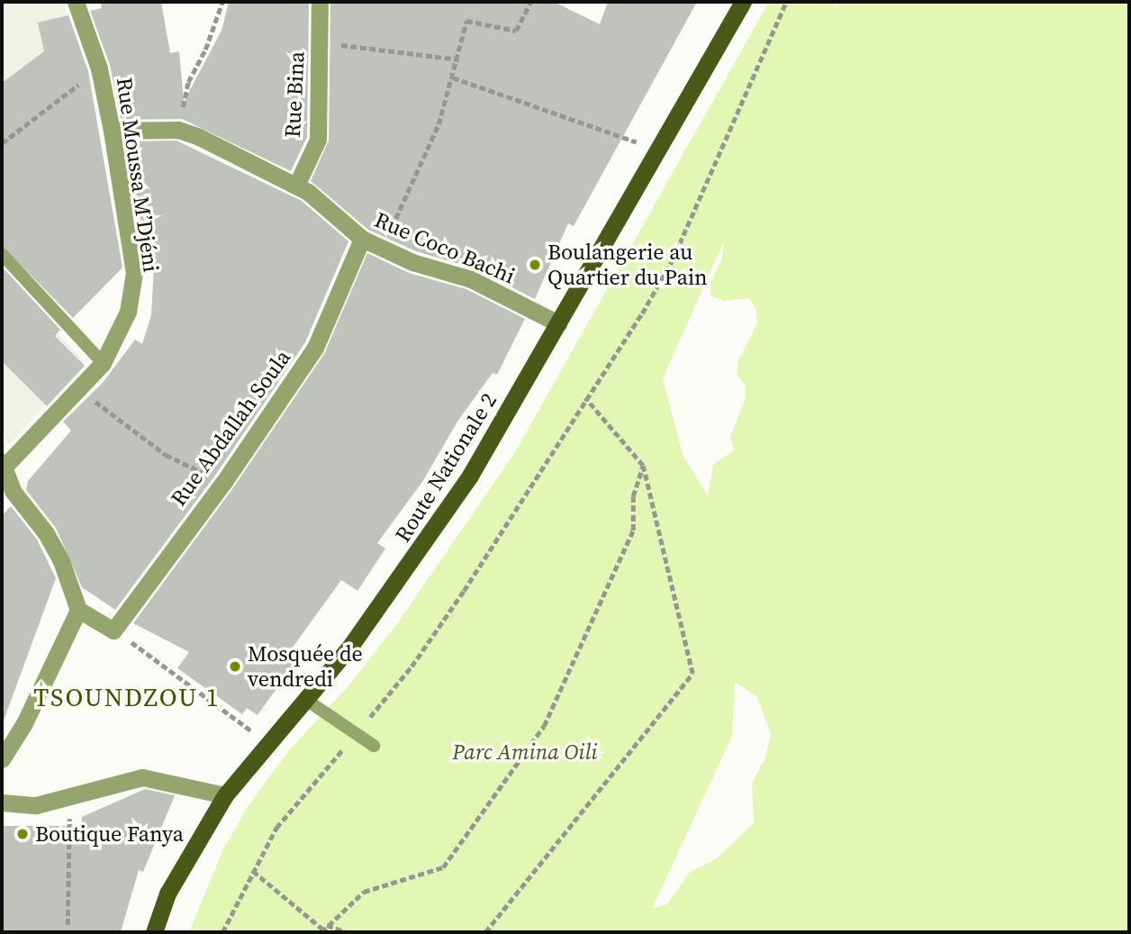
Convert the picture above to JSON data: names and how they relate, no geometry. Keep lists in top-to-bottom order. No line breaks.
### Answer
{"streets":{"main road":["Route Nationale 2"],"street":["Rue Bina","Rue Moussa M’Djéni","Rue Coco Bachi","Rue Abdallah Soula"]},"crossings":[["Rue Bina","Rue Coco Bachi"],["Rue Moussa M’Djéni","Rue Coco Bachi"],["Rue Coco Bachi","Rue Abdallah Soula"],["Rue Coco Bachi","Route Nationale 2"]],"districts":["TSOUNDZOU 1"],"parks":["Parc Amina Oili"],"places":["Boulangerie au Quartier du Pain","Mosquée de vendredi","Boutique Fanya"]}
